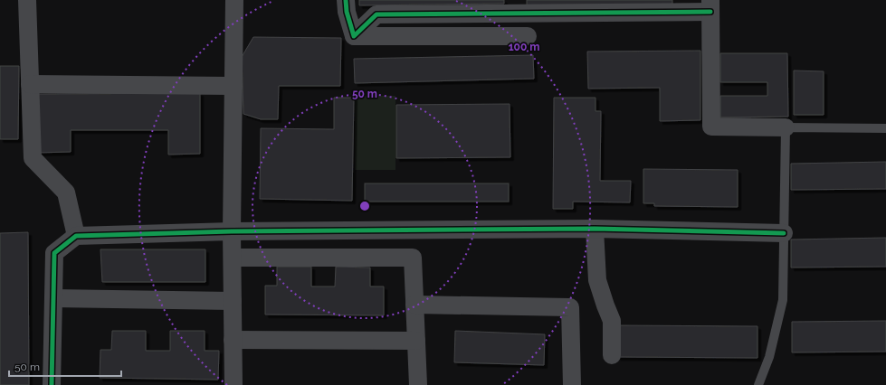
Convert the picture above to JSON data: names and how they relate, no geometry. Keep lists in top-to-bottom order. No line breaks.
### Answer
{"scale_bar":"50 m","rings":["100 m","50 m"]}
